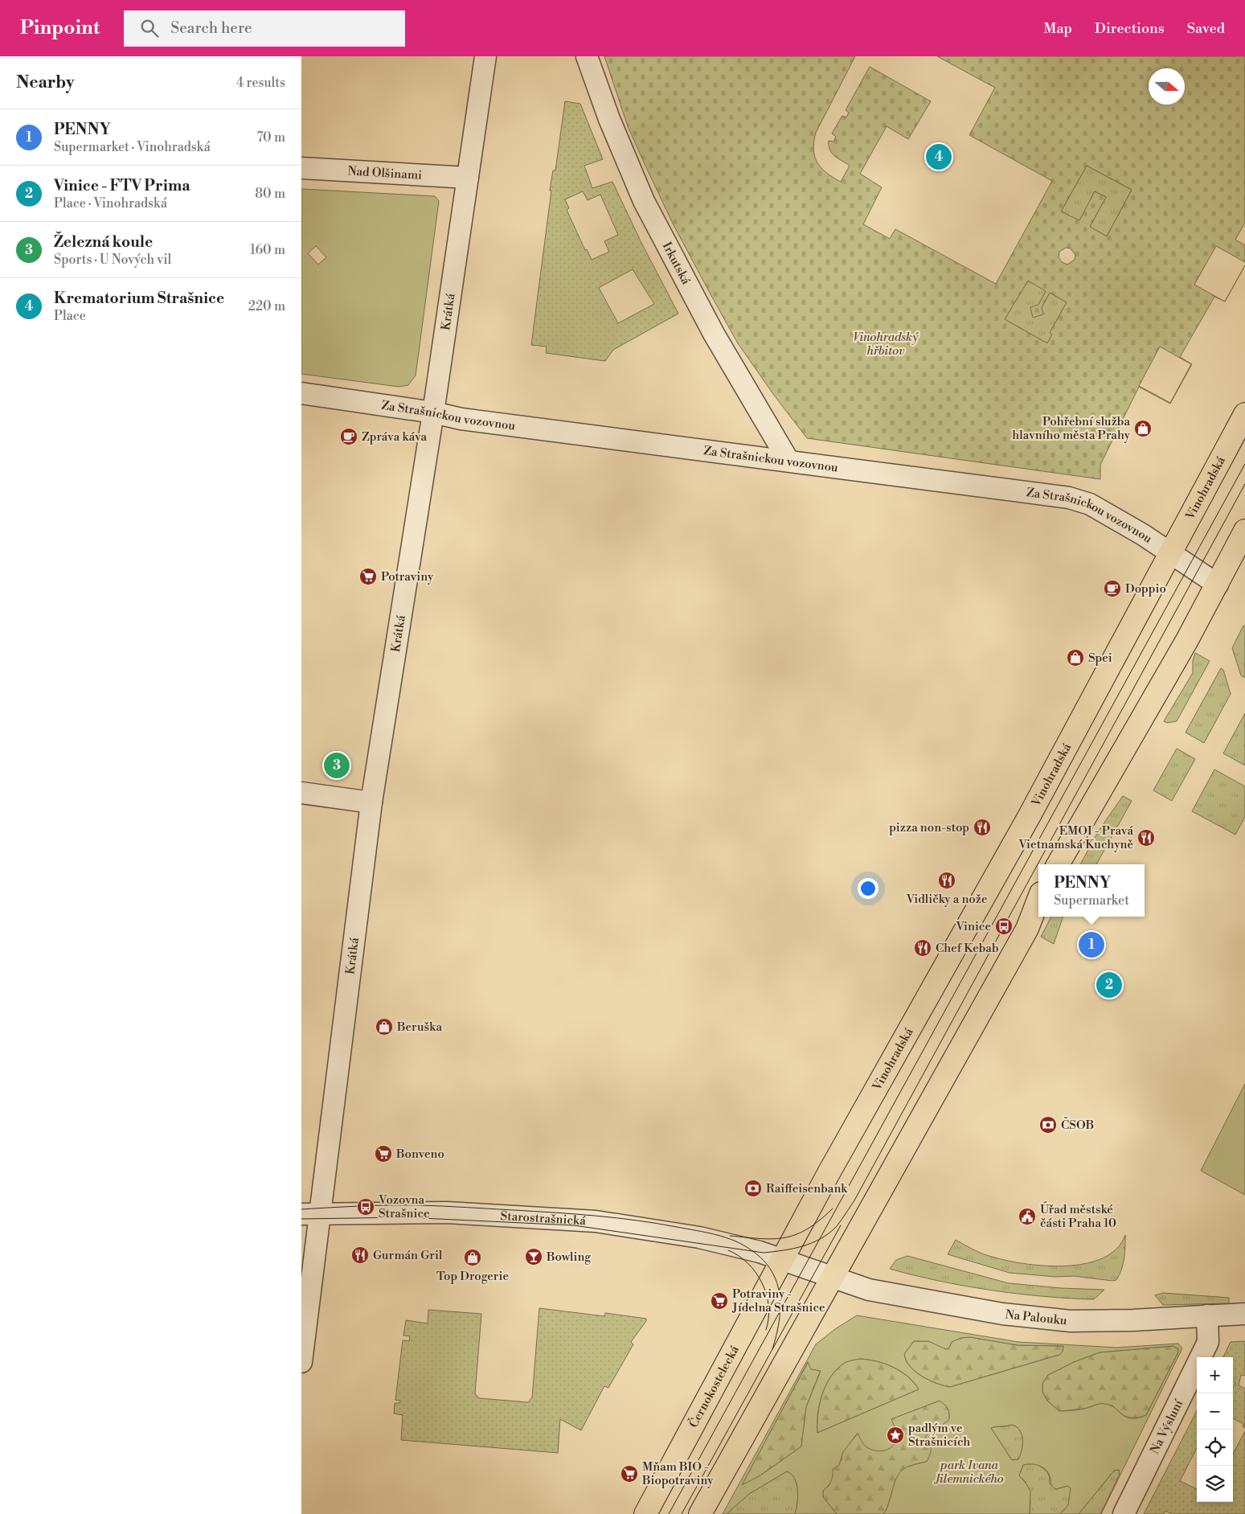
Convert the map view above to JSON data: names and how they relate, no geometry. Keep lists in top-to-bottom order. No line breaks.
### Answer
{"streets":{"main road":["Vinohradská","Černokostelecká"],"street":["Nad Olšinami","Irkutská","Krátká","Za Strašnickou vozovnou","Starostrašnická","Na Palouku","Na Výsluní"]},"crossings":[["Nad Olšinami","Krátká"],["Irkutská","Za Strašnickou vozovnou"],["Krátká","Za Strašnickou vozovnou"],["Krátká","Starostrašnická"],["Za Strašnickou vozovnou","Vinohradská"],["Vinohradská","Starostrašnická"],["Vinohradská","Černokostelecká"],["Starostrašnická","Na Palouku"],["Starostrašnická","Černokostelecká"],["Na Palouku","Na Výsluní"]],"parks":["Vinohradský hřbitov","park Ivana Jilemnického"],"places":{"shop":["Pohřební služba hlavního města Prahy","Spei","Beruška","Top Drogerie"],"cafe":["Zpráva káva","Doppio"],"supermarket":["Potraviny","Bonveno","Potraviny - Jídelna Strašnice","Mňam BIO - Biopotraviny"],"restaurant":["pizza non-stop","EMOI - Pravá Vietnamská Kuchyně","Vidličky a nože","Chef Kebab","Gurmán Gril"],"bus stop":["Vinice","Vozovna Strašnice"],"bank":["ČSOB","Raiffeisenbank"],"public building":["Úřad městské části Praha 10"],"bar":["Bowling"],"place":["padlým ve Strašnicích"]},"north":"right","page":{"header":"Pinpoint","search":"Search here","nav":["Map","Directions","Saved"],"heading":["Nearby","4 results"],"list":[{"mark":"1","name":"PENNY","note":"Supermarket · Vinohradská","value":"70 m"},{"mark":"2","name":"Vinice - FTV Prima","note":"Place · Vinohradská","value":"80 m"},{"mark":"3","name":"Železná koule","note":"Sports · U Nových vil","value":"160 m"},{"mark":"4","name":"Krematorium Strašnice","note":"Place","value":"220 m"}],"pins":["4","3","1","2"],"popup":["PENNY","Supermarket"],"map_buttons":["+","−"]}}
